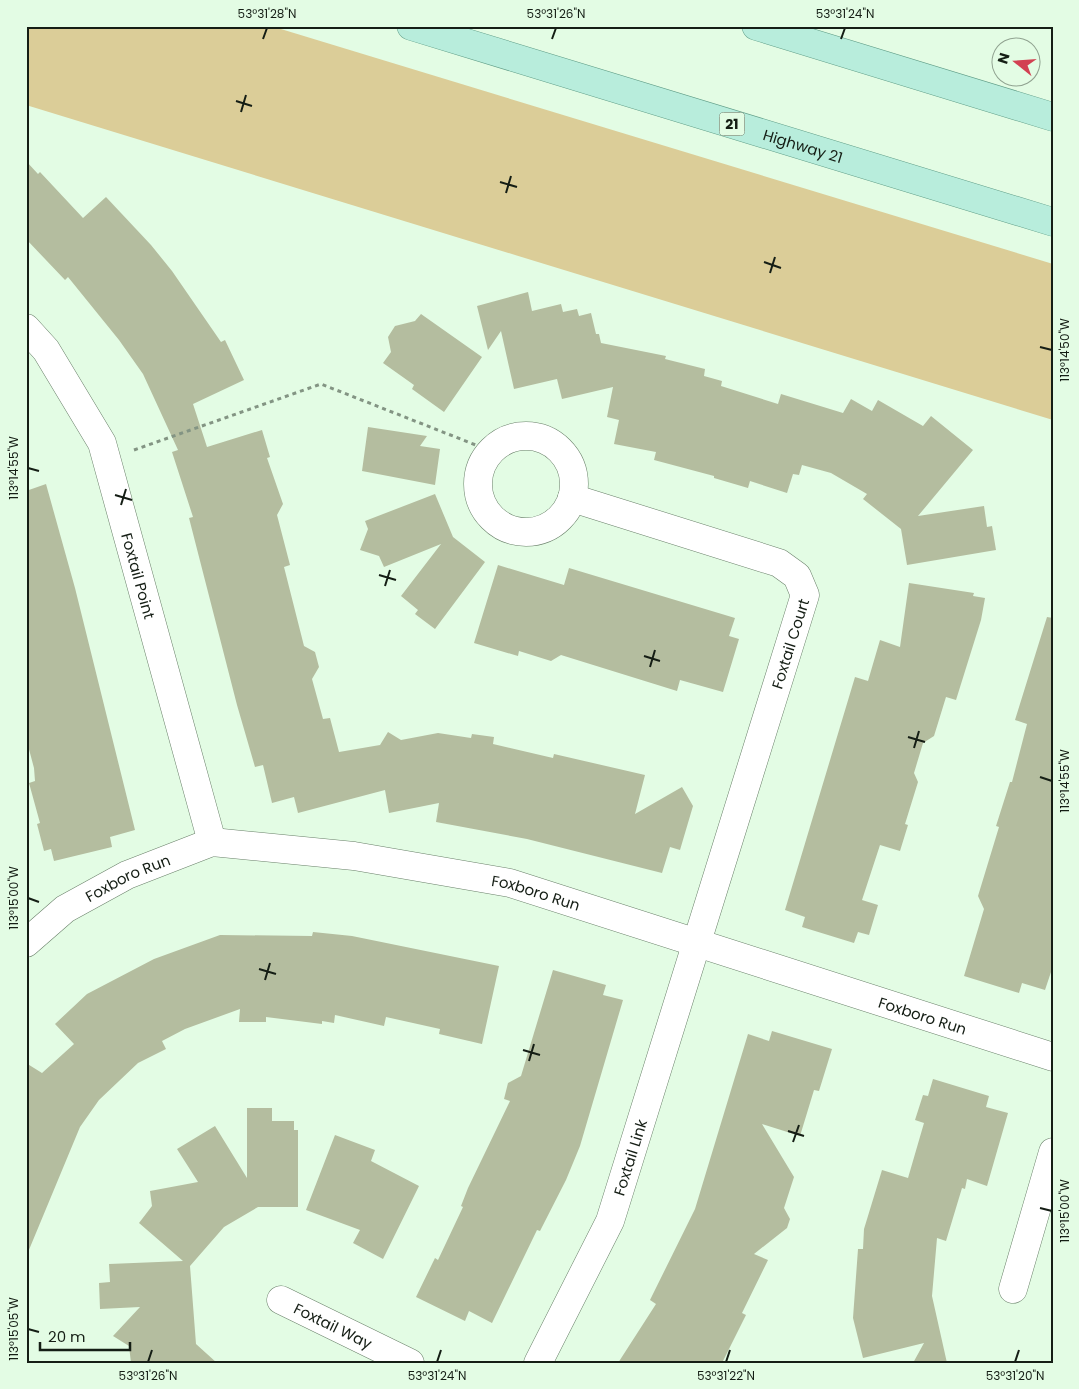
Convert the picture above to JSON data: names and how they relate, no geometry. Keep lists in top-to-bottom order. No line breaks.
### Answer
{"streets":{"main road":["21","Highway 21"],"street":["Foxtail Point","Foxtail Court","Foxboro Run","Foxtail Link","Foxtail Way"]},"crossings":[["Foxtail Point","Foxboro Run"],["Foxtail Court","Foxboro Run"],["Foxtail Court","Foxtail Link"],["Foxboro Run","Foxtail Link"]],"scale_bar":"20 m","north":"left","coordinates":["53°31'28\"N","53°31'26\"N","53°31'24\"N","113°14'50\"W","113°14'55\"W","113°15'00\"W","113°15'05\"W","53°31'22\"N","53°31'20\"N"]}
